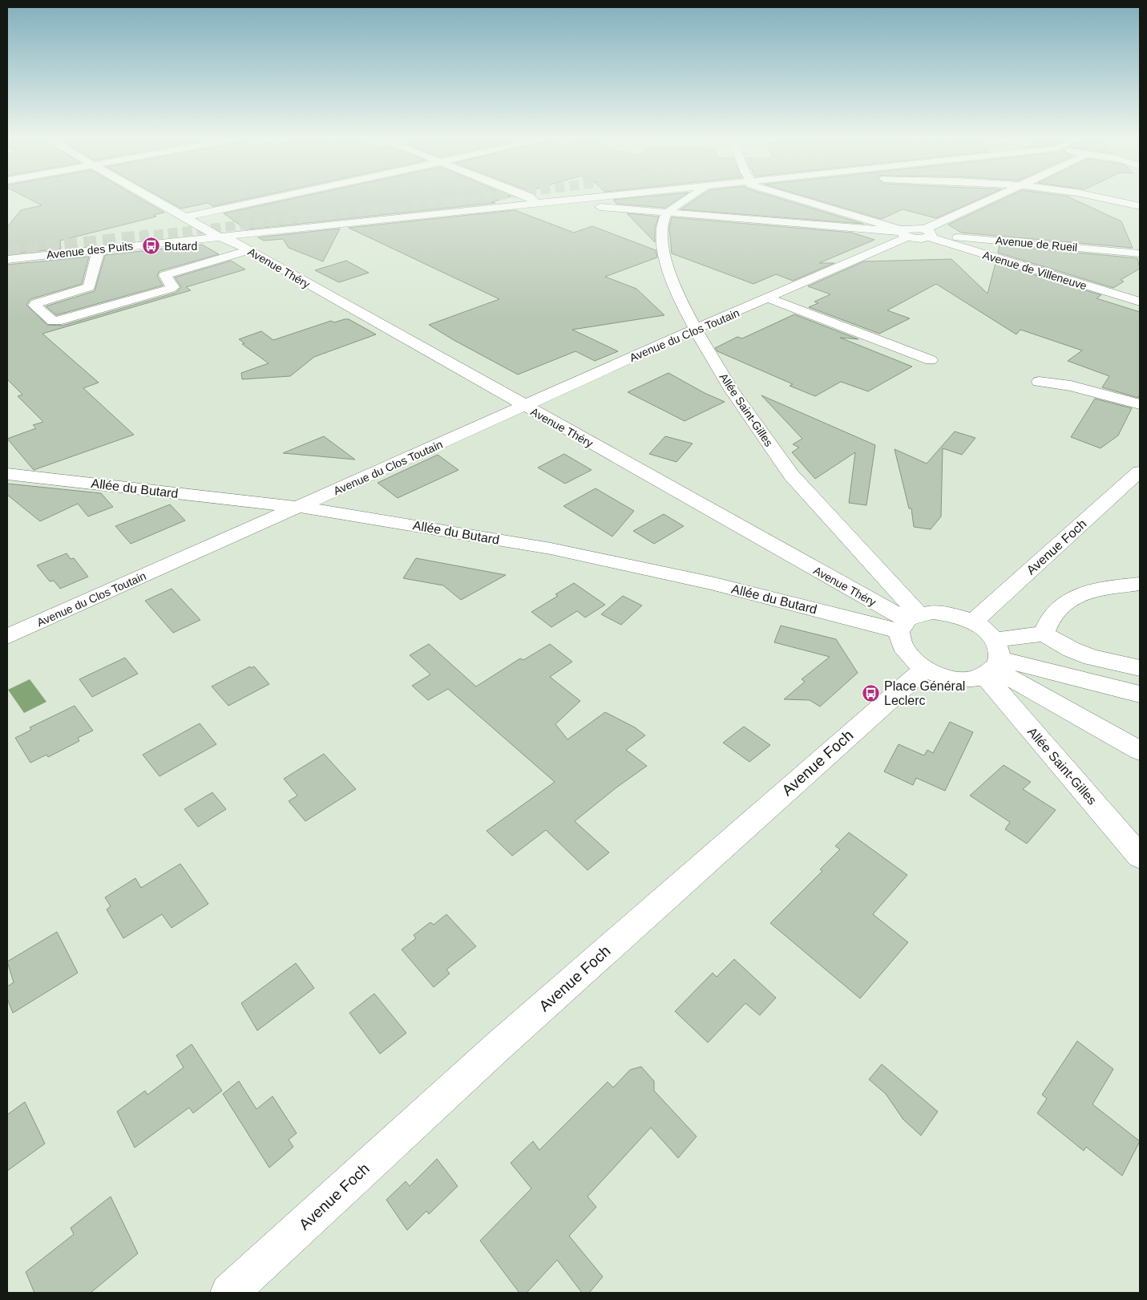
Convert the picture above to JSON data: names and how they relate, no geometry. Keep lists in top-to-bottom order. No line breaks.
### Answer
{"streets":{"street":["Avenue de Rueil","Avenue des Puits","Avenue Théry","Avenue de Villeneuve","Avenue du Clos Toutain","Allée Saint-Gilles","Allée du Butard","Avenue Foch"]},"crossings":[["Avenue de Rueil","Avenue de Villeneuve"],["Avenue de Rueil","Avenue du Clos Toutain"],["Avenue des Puits","Avenue Théry"],["Avenue Théry","Avenue du Clos Toutain"],["Avenue Théry","Allée Saint-Gilles"],["Avenue Théry","Allée du Butard"],["Avenue Théry","Avenue Foch"],["Avenue de Villeneuve","Avenue du Clos Toutain"],["Avenue du Clos Toutain","Allée Saint-Gilles"],["Avenue du Clos Toutain","Allée du Butard"],["Allée Saint-Gilles","Allée du Butard"],["Allée Saint-Gilles","Avenue Foch"],["Allée du Butard","Avenue Foch"]],"places":{"bus stop":["Butard","Place Général Leclerc"]}}
